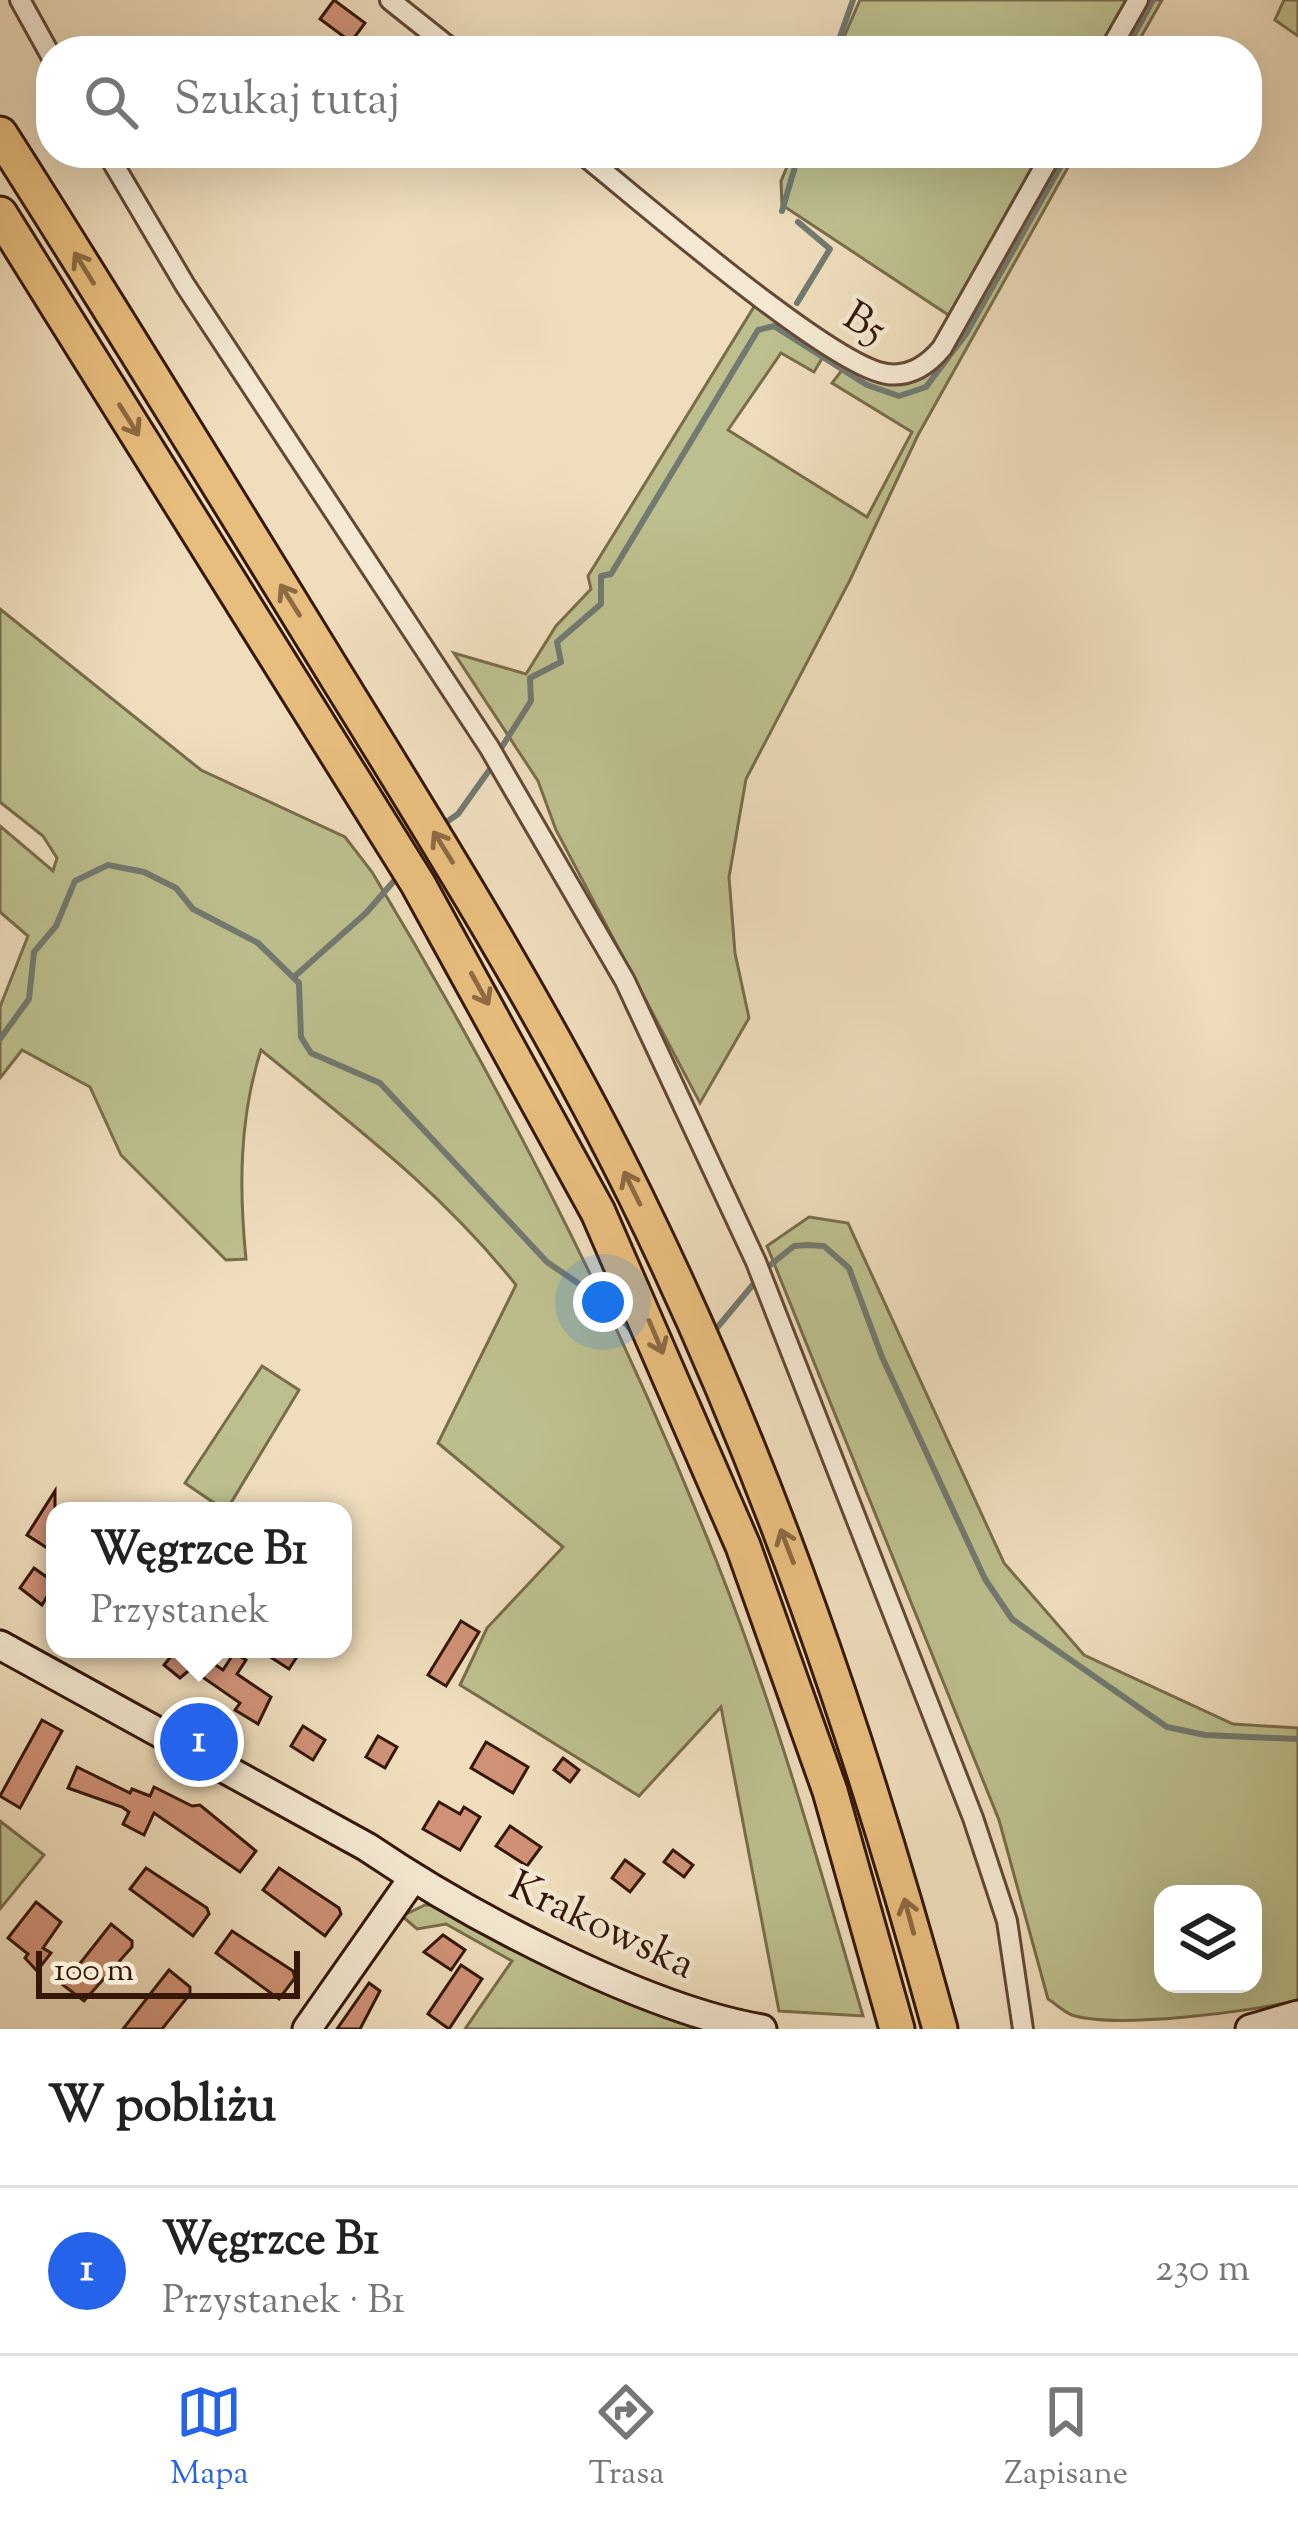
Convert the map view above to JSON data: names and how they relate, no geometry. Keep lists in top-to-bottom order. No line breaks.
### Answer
{"streets":{"street":["B5","Krakowska"]},"scale_bar":"100 m","page":{"search":"Szukaj tutaj","popup":["Węgrzce B1","Przystanek"],"pins":"1","scale":"100 m","heading":"W pobliżu","list":[{"mark":"1","name":"Węgrzce B1","note":"Przystanek · B1","value":"230 m"}],"nav":["Mapa","Trasa","Zapisane"]}}
